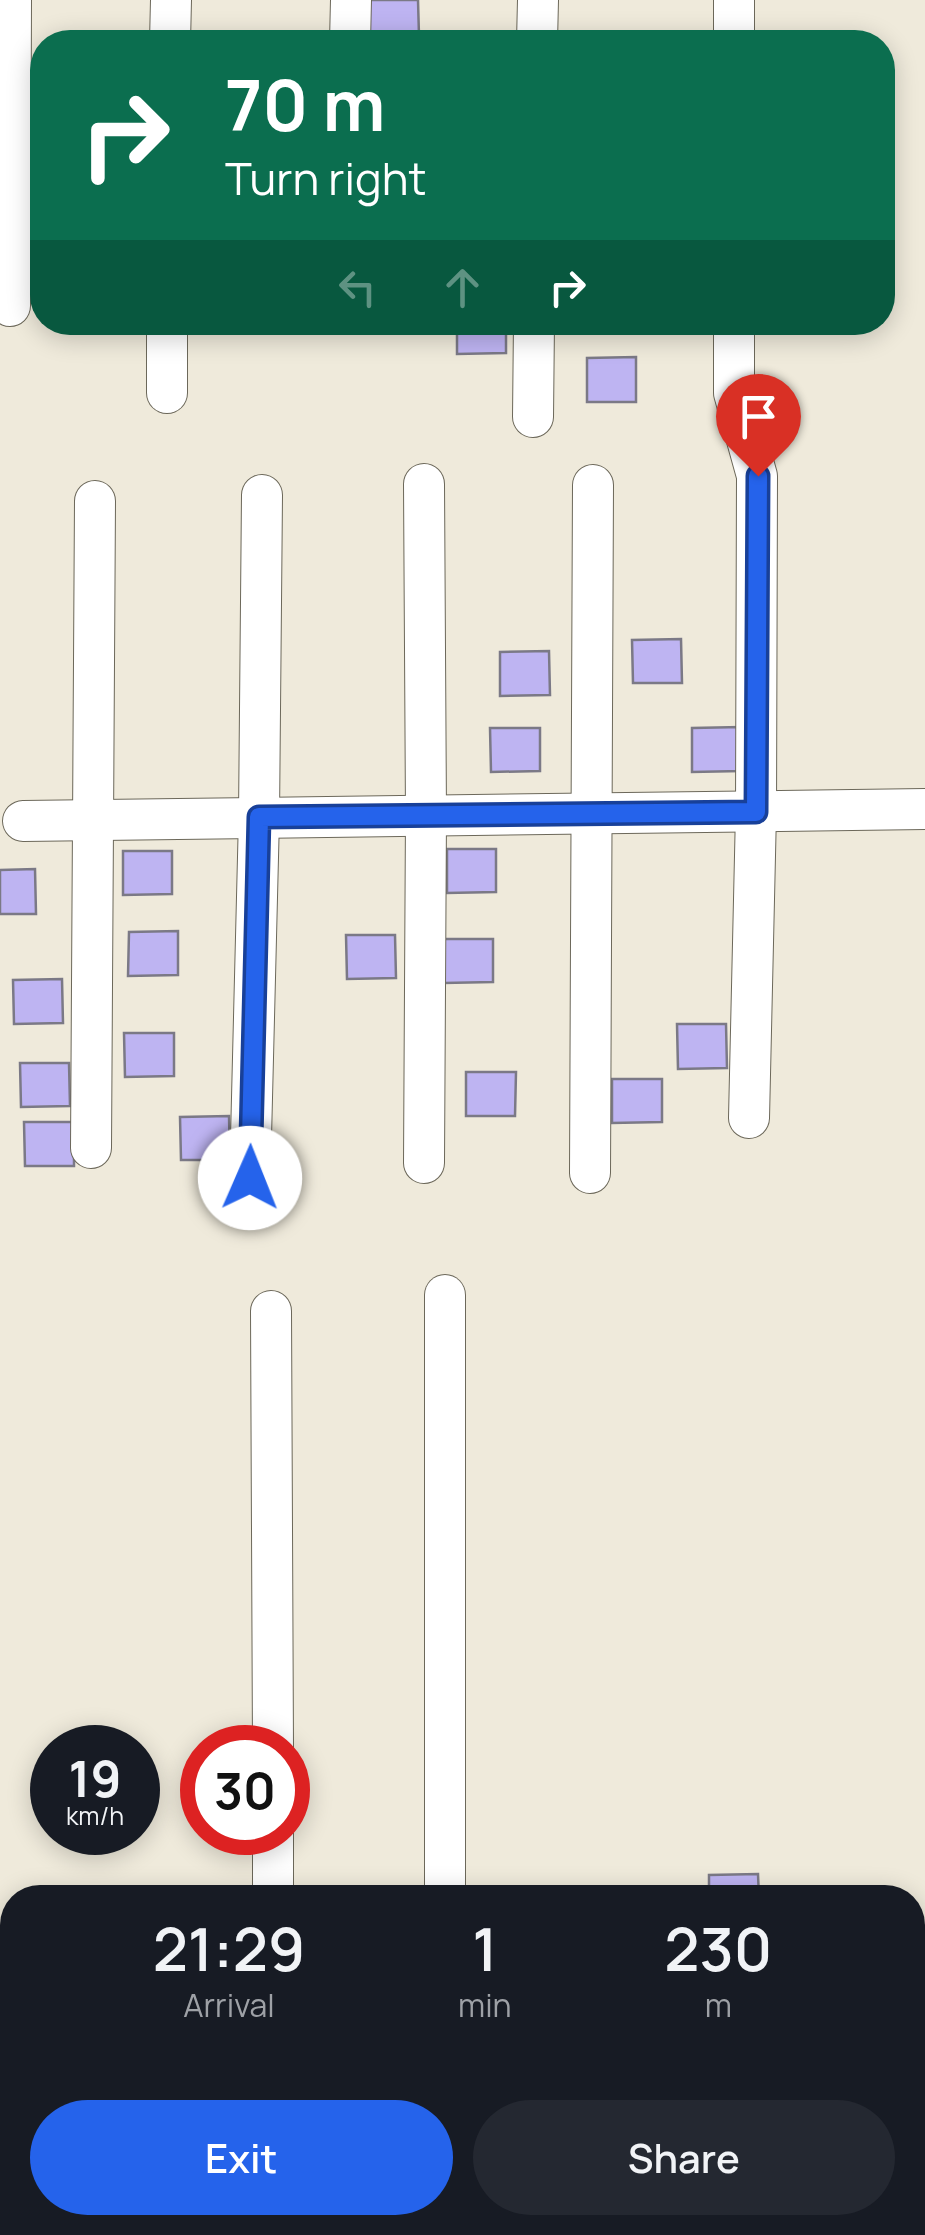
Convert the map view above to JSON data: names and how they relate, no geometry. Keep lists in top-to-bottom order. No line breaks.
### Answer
{"page":{"turn":["70 m","Turn right"],"speed":"19 km/h","limit":"30","eta":["21:29","Arrival","1","min","230","m"],"buttons":["Exit","Share"]}}
